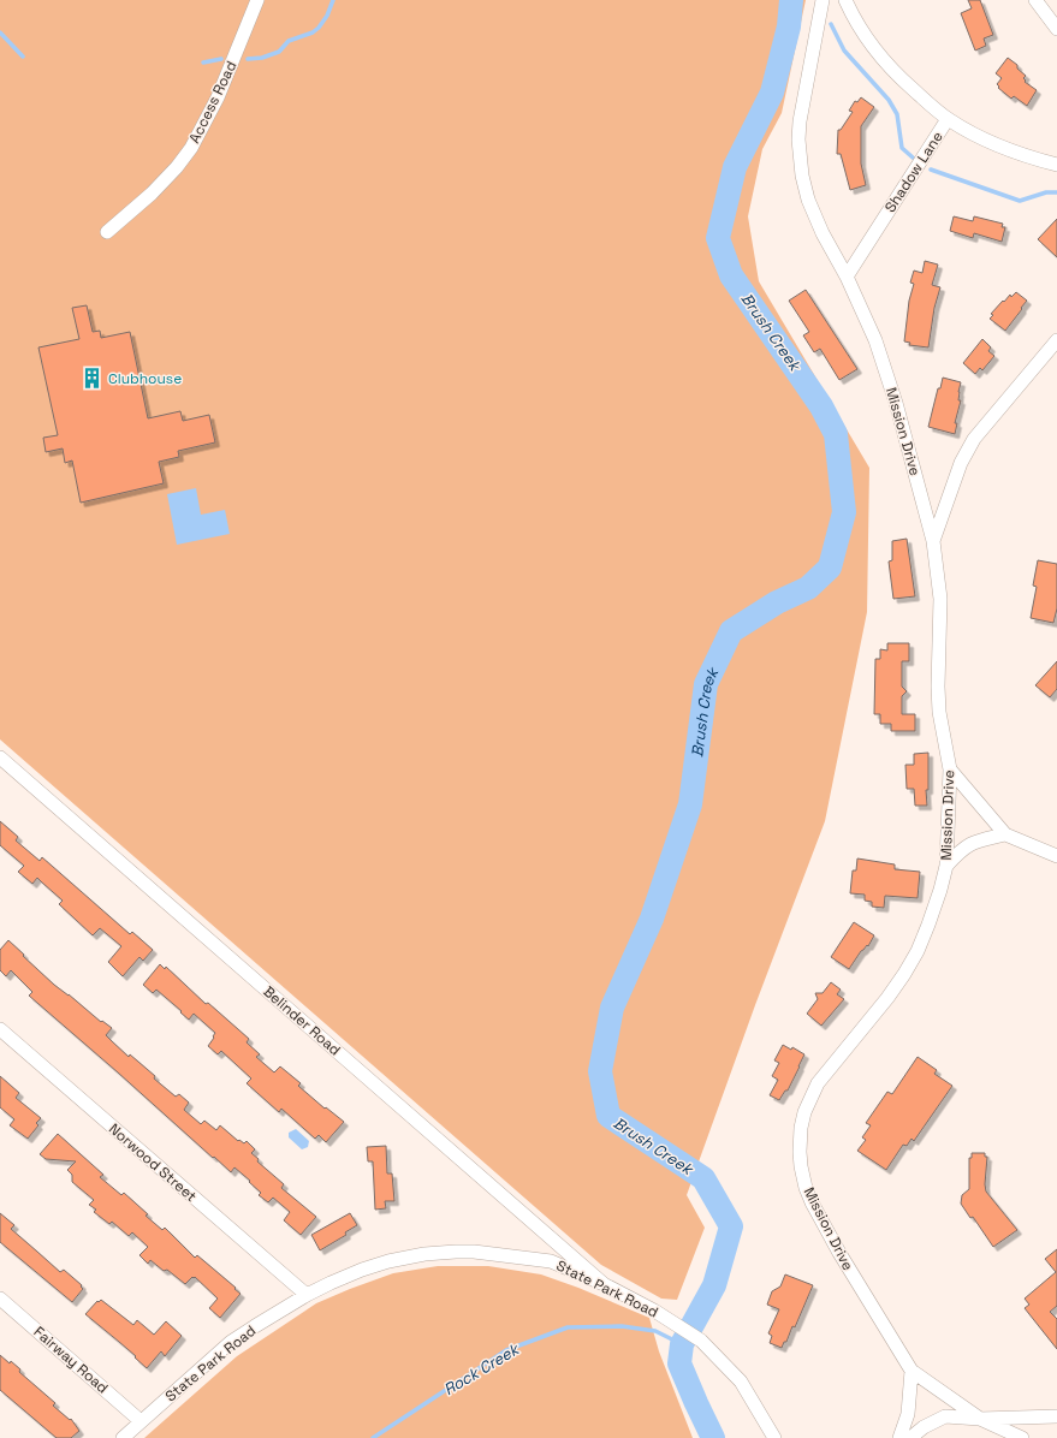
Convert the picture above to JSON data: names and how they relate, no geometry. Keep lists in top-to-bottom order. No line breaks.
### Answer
{"streets":{"street":["Access Road","Shadow Lane","Mission Drive","Belinder Road","Norwood Street","State Park Road","Fairway Road"]},"crossings":[["Shadow Lane","Mission Drive"],["Belinder Road","State Park Road"],["Norwood Street","State Park Road"],["State Park Road","Fairway Road"]],"water":["Brush Creek","Rock Creek"],"places":{"building":["Clubhouse"]}}
